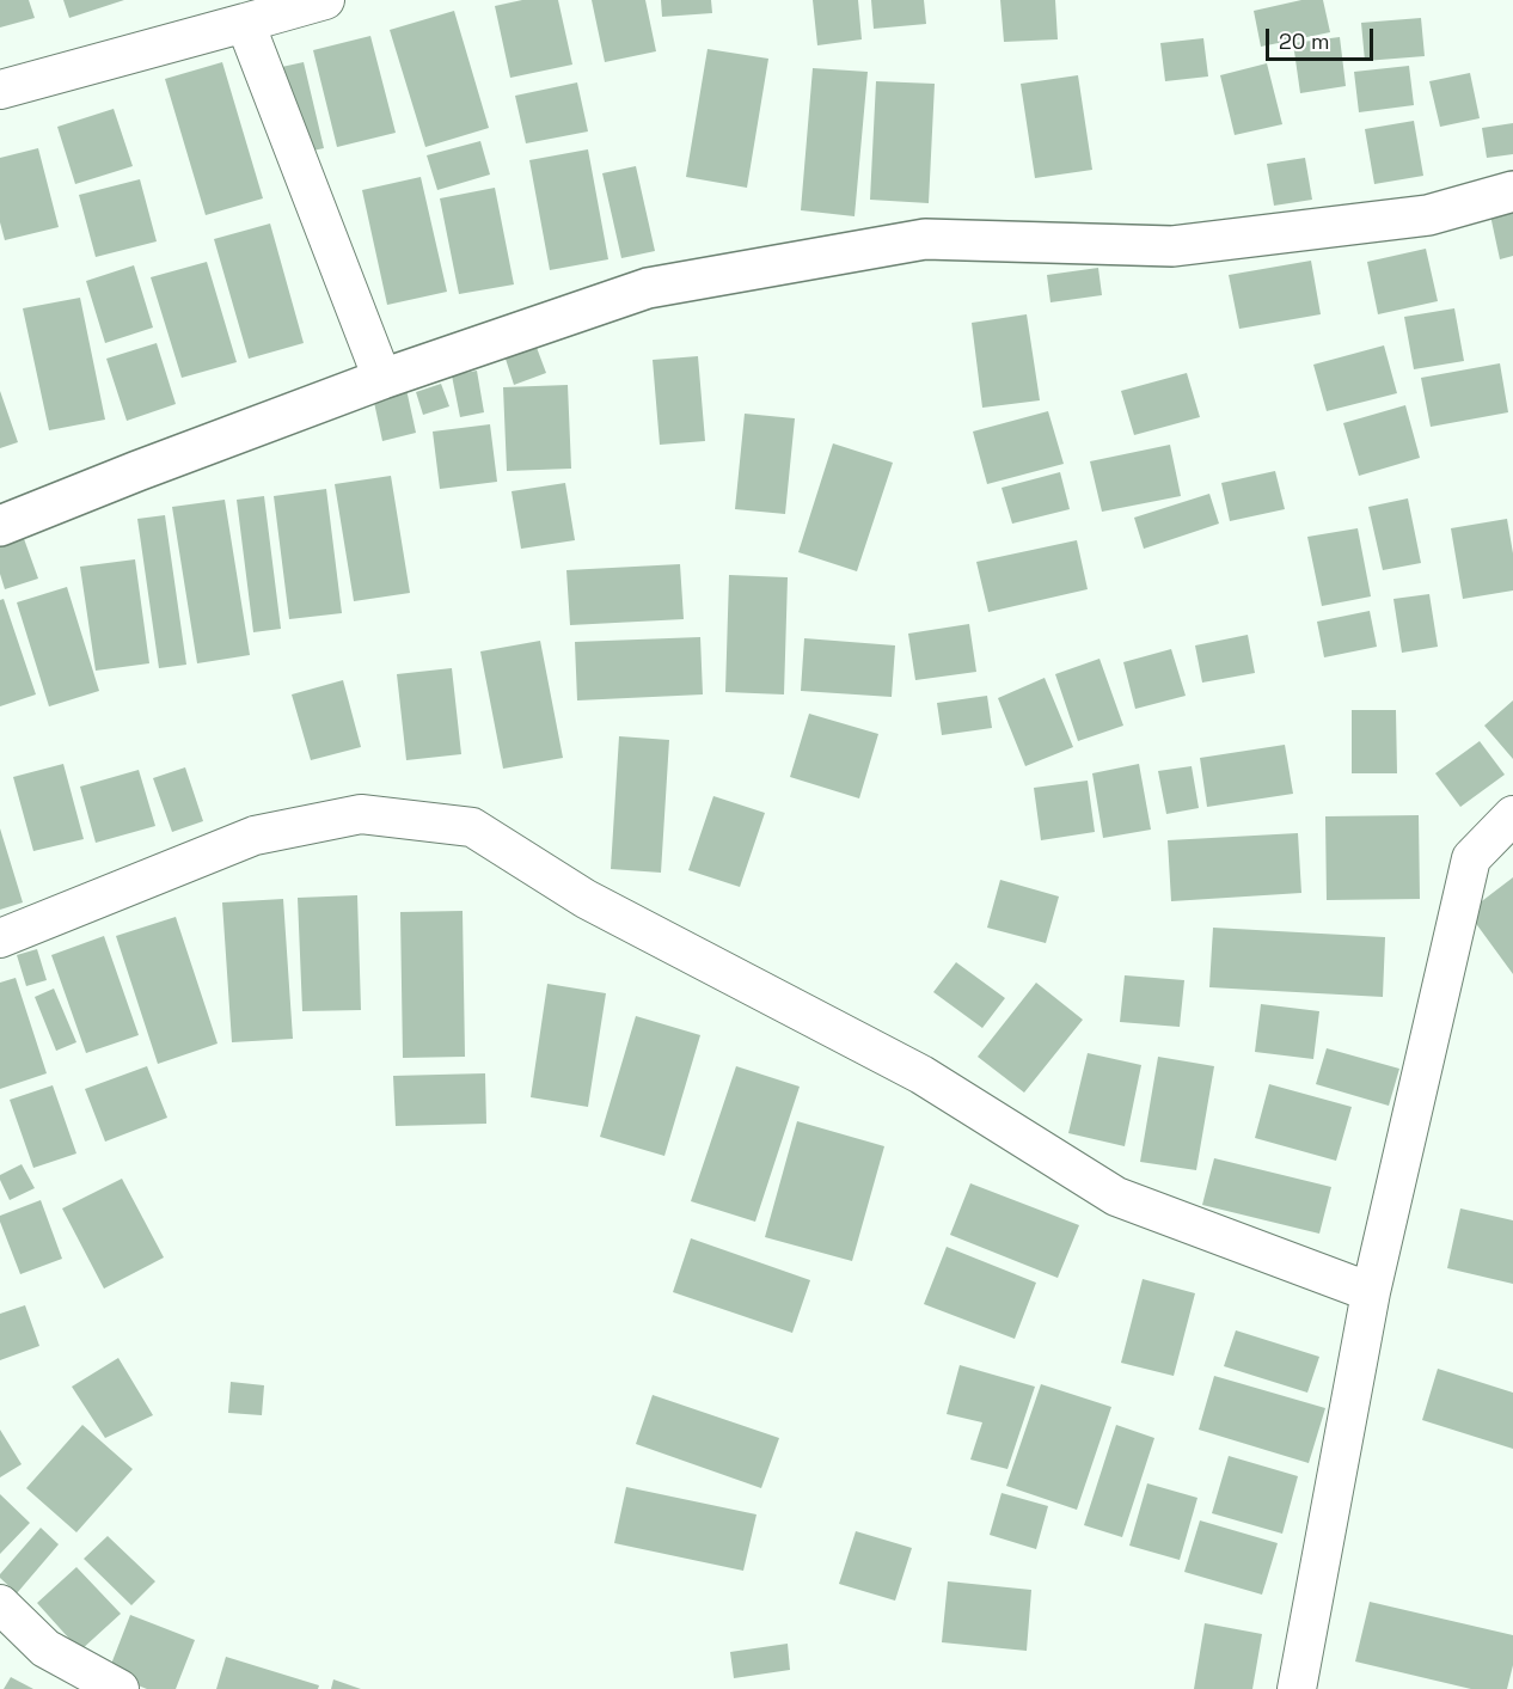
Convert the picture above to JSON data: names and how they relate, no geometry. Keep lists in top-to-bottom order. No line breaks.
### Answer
{"scale_bar":"20 m"}
